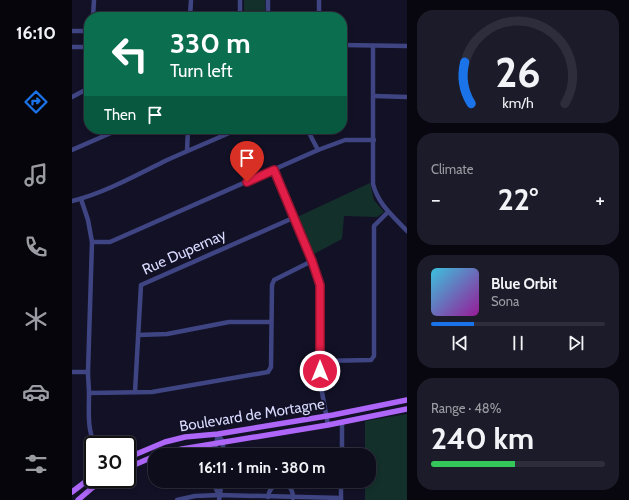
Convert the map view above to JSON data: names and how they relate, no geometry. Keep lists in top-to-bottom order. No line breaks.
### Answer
{"streets":{"main road":["Boulevard de Mortagne"],"street":["Rue Dupernay"]},"page":{"tabs":"16:10","turn":["330 m","Turn left"],"then":"Then","tile":["Climate",["Range · 48%","240 km"]],"heat":["−","22°","+"],"song":["Blue Orbit","Sona"],"limit":"30","trip":"16:11 · 1 min · 380 m","gauge":["26","km/h"]}}
